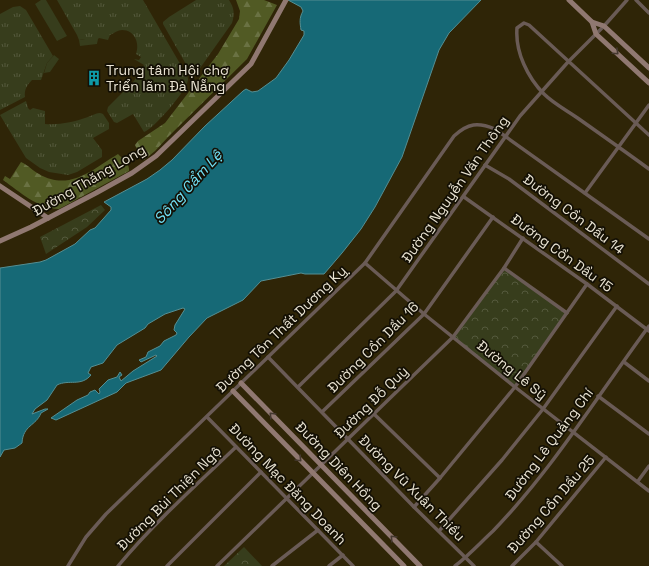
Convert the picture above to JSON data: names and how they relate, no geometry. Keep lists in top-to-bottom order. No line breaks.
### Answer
{"streets":{"street":["Đường Thăng Long","Đường Nguyễn Văn Thông","Đường Cồn Dầu 14","Đường Cồn Dầu 15","Đường Tôn Thất Dương Kỵ","Đường Cồn Dầu 16","Đường Lê Sỹ","Đường Đỗ Quỳ","Đường Lê Quảng Chí","Đường Diên Hồng","Đường Mạc Đăng Doanh","Đường Vũ Xuân Thiều","Đường Bùi Thiện Ngộ","Đường Cồn Dầu 25"]},"crossings":[["Đường Nguyễn Văn Thông","Đường Cồn Dầu 14"],["Đường Nguyễn Văn Thông","Đường Cồn Dầu 15"],["Đường Nguyễn Văn Thông","Đường Tôn Thất Dương Kỵ"],["Đường Nguyễn Văn Thông","Đường Lê Sỹ"],["Đường Nguyễn Văn Thông","Đường Vũ Xuân Thiều"],["Đường Cồn Dầu 15","Đường Cồn Dầu 16"],["Đường Cồn Dầu 15","Đường Đỗ Quỳ"],["Đường Cồn Dầu 15","Đường Lê Quảng Chí"],["Đường Tôn Thất Dương Kỵ","Đường Lê Sỹ"],["Đường Tôn Thất Dương Kỵ","Đường Diên Hồng"],["Đường Tôn Thất Dương Kỵ","Đường Mạc Đăng Doanh"],["Đường Tôn Thất Dương Kỵ","Đường Vũ Xuân Thiều"],["Đường Cồn Dầu 16","Đường Lê Sỹ"],["Đường Cồn Dầu 16","Đường Vũ Xuân Thiều"],["Đường Lê Sỹ","Đường Đỗ Quỳ"],["Đường Lê Sỹ","Đường Lê Quảng Chí"],["Đường Lê Sỹ","Đường Cồn Dầu 25"],["Đường Đỗ Quỳ","Đường Diên Hồng"],["Đường Đỗ Quỳ","Đường Mạc Đăng Doanh"],["Đường Đỗ Quỳ","Đường Vũ Xuân Thiều"],["Đường Lê Quảng Chí","Đường Vũ Xuân Thiều"],["Đường Mạc Đăng Doanh","Đường Bùi Thiện Ngộ"]],"water":["Sông Cẩm Lệ"],"places":{"building":["Trung tâm Hội chợ Triển lãm Đà Nẵng"]}}
